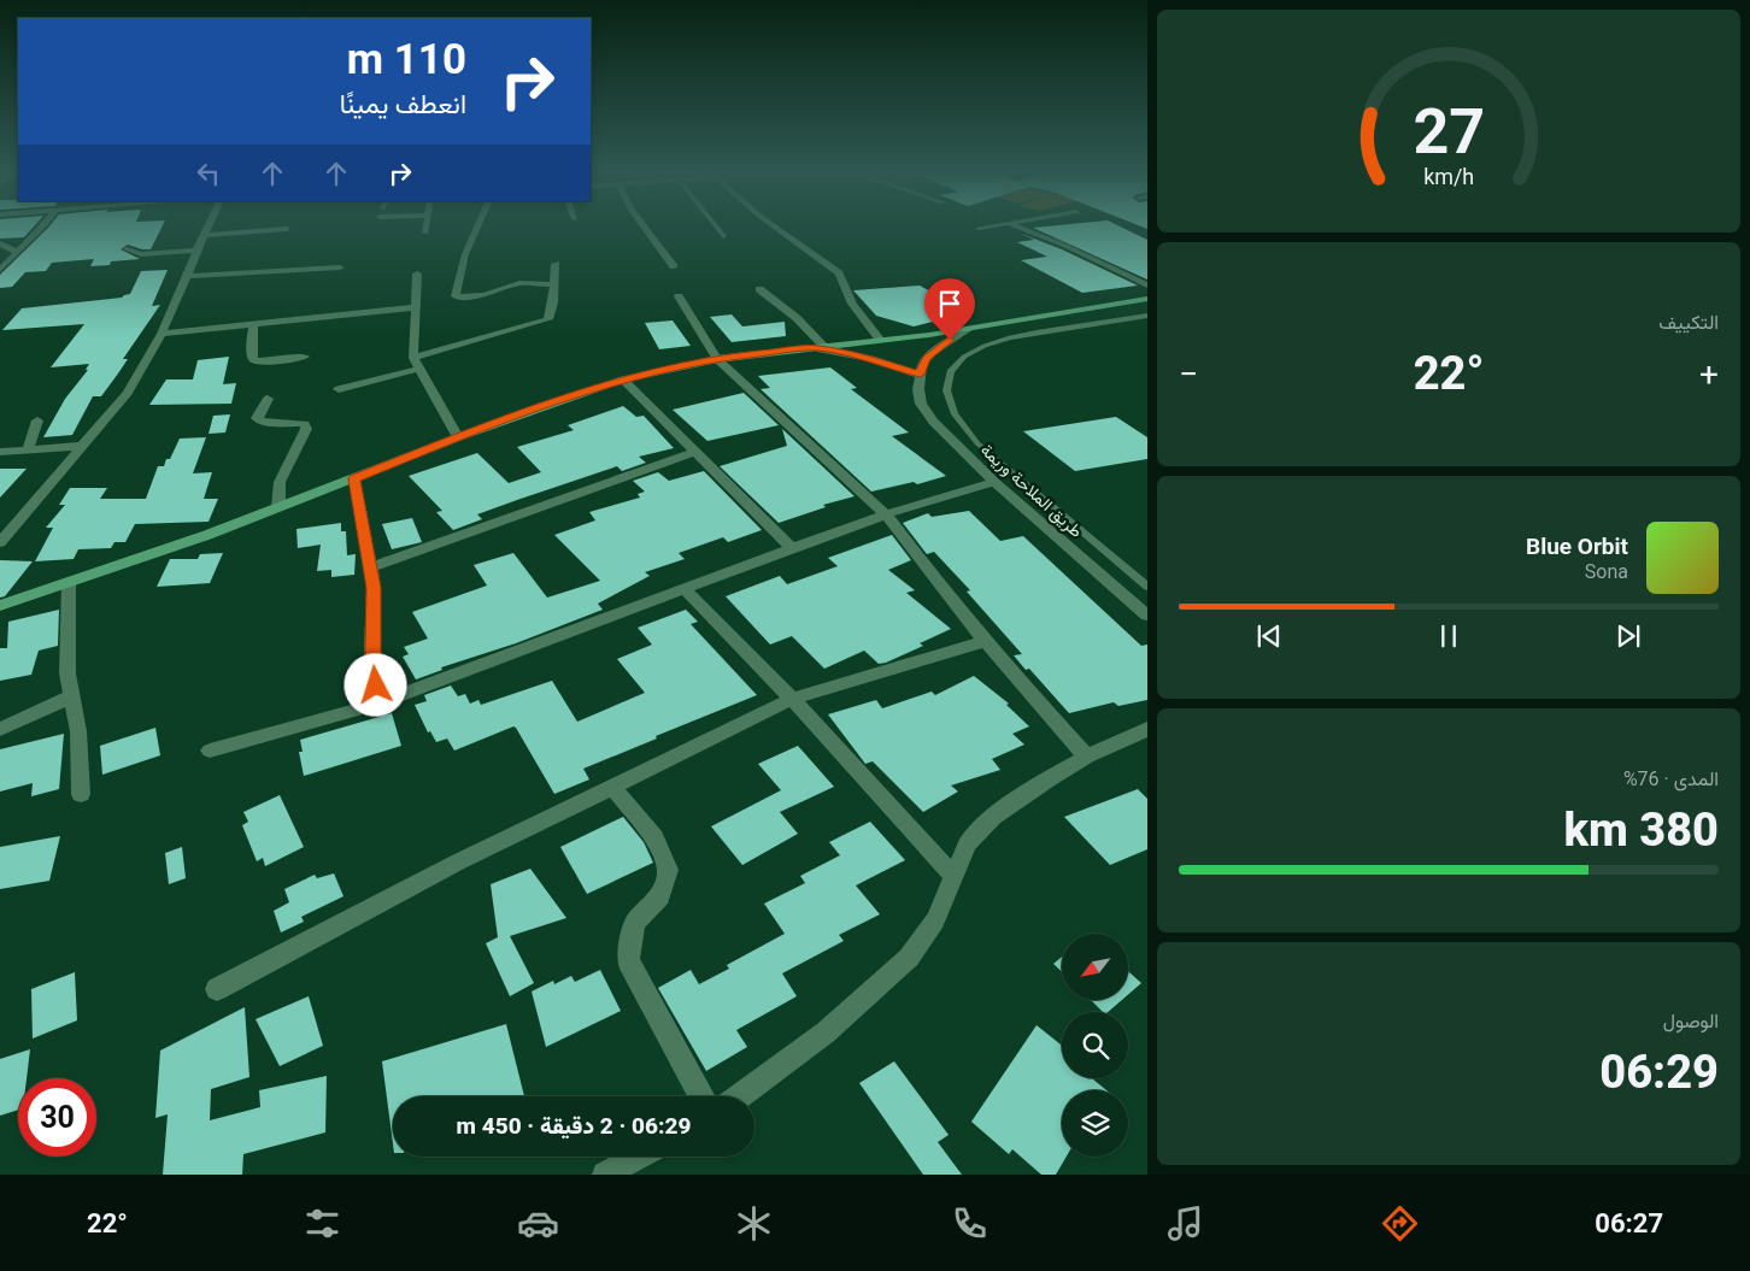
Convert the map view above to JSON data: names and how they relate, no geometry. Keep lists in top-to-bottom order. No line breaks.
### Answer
{"streets":{"street":["طريق الملاحة وريمة"]},"north":"bottom left","page":{"turn":["110 m","انعطف يمينًا"],"tile":["التكييف",["المدى · 76%","380 km"],["الوصول","06:29"]],"heat":["−","22°","+"],"song":["Blue Orbit","Sona"],"limit":"30","trip":"06:29 · 2 دقيقة · 450 m","tabs":["06:27","22°"],"gauge":["27","km/h"]}}
